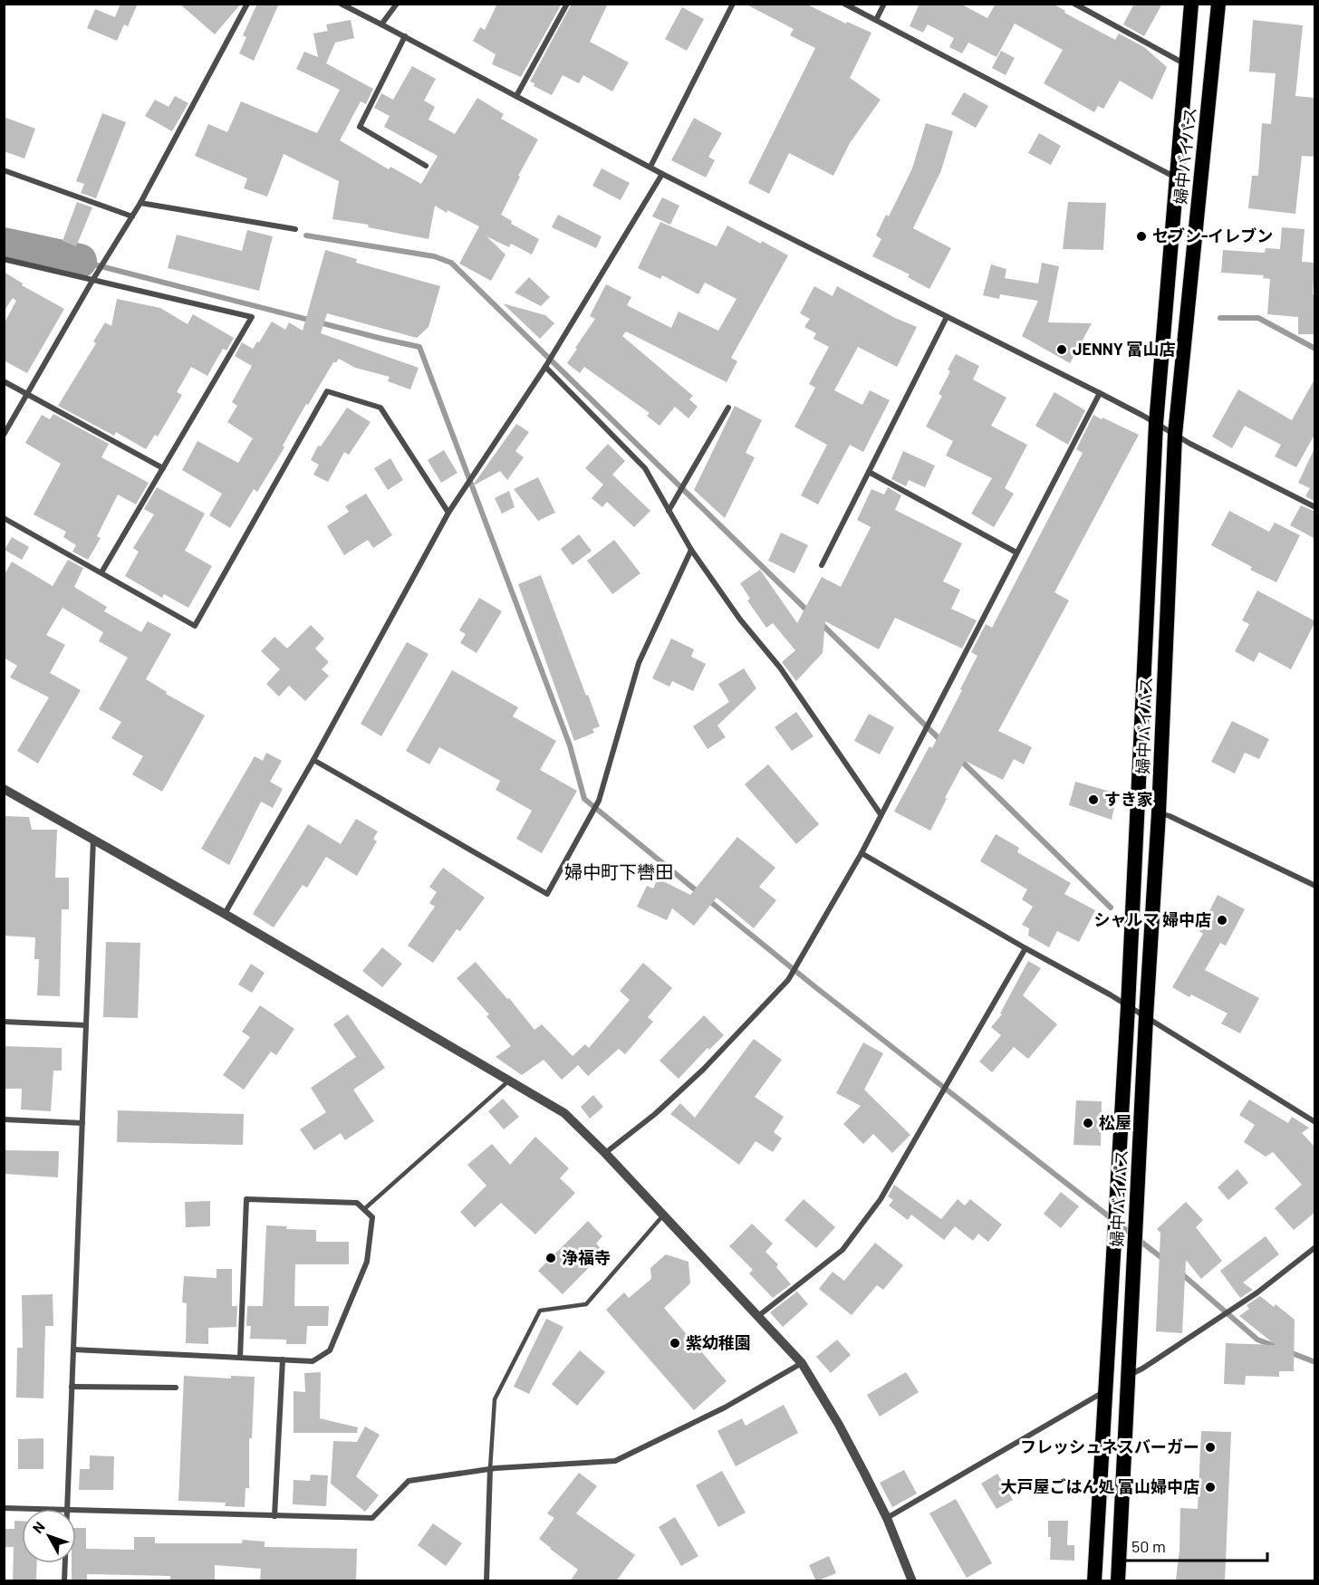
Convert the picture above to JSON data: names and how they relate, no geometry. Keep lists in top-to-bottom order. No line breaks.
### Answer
{"streets":{"highway":["婦中バイパス"]},"districts":["婦中町下轡田"],"places":["セブン-イレブン","JENNY 富山店","すき家","シャルマ 婦中店","松屋","浄福寺","紫幼稚園","フレッシュネスバーガー","大戸屋ごはん処 富山婦中店"],"scale_bar":"50 m","north":"top left"}
